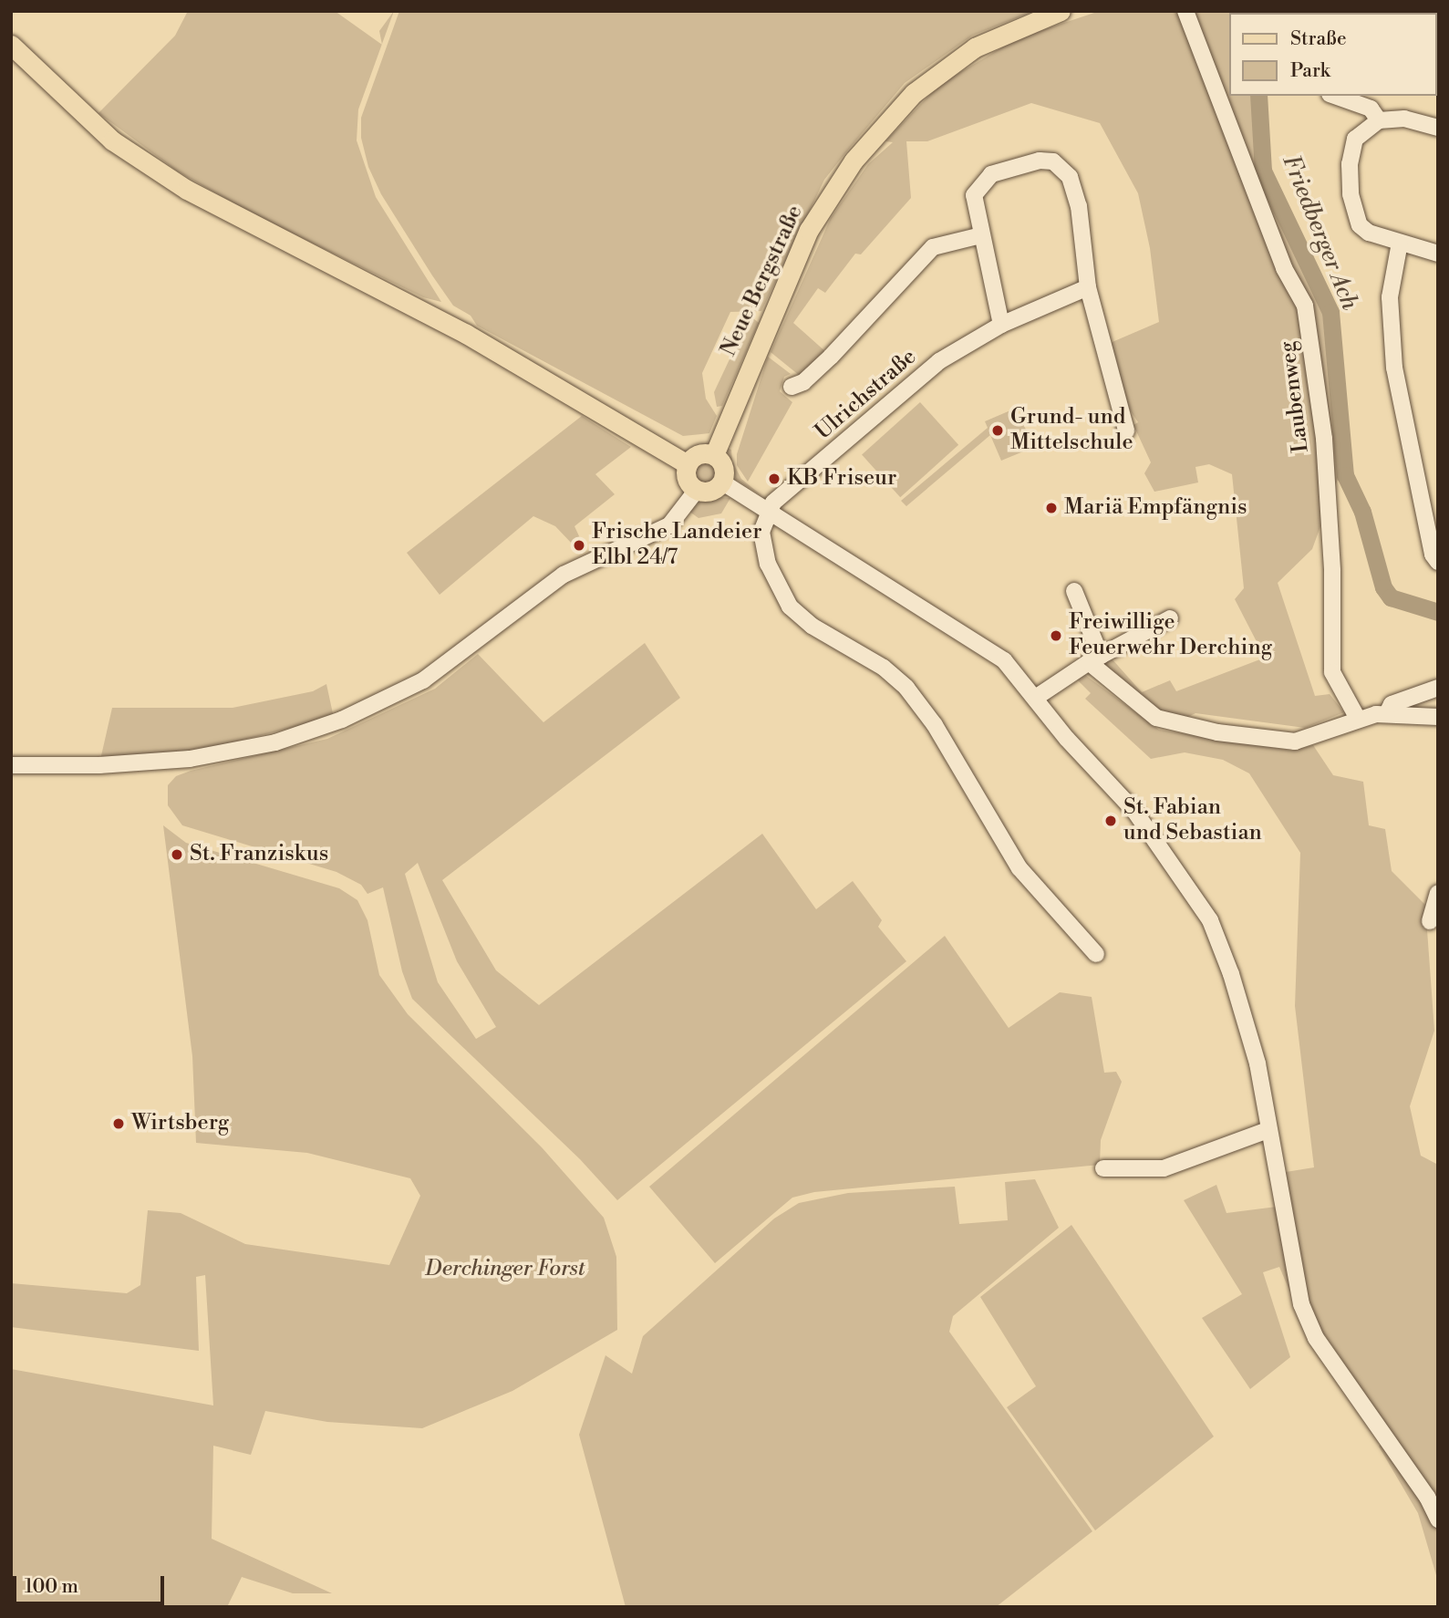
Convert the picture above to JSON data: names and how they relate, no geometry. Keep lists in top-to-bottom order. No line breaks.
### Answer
{"streets":{"main road":["Neue Bergstraße"],"street":["Ulrichstraße","Laubenweg"]},"water":["Friedberger Ach"],"parks":["Derchinger Forst"],"places":["Grund- und Mittelschule","KB Friseur","Mariä Empfängnis","Frische Landeier Elbl 24/7","Freiwillige Feuerwehr Derching","St. Fabian und Sebastian","St. Franziskus","Wirtsberg"],"legend":["Straße","Park"],"scale_bar":"100 m"}
